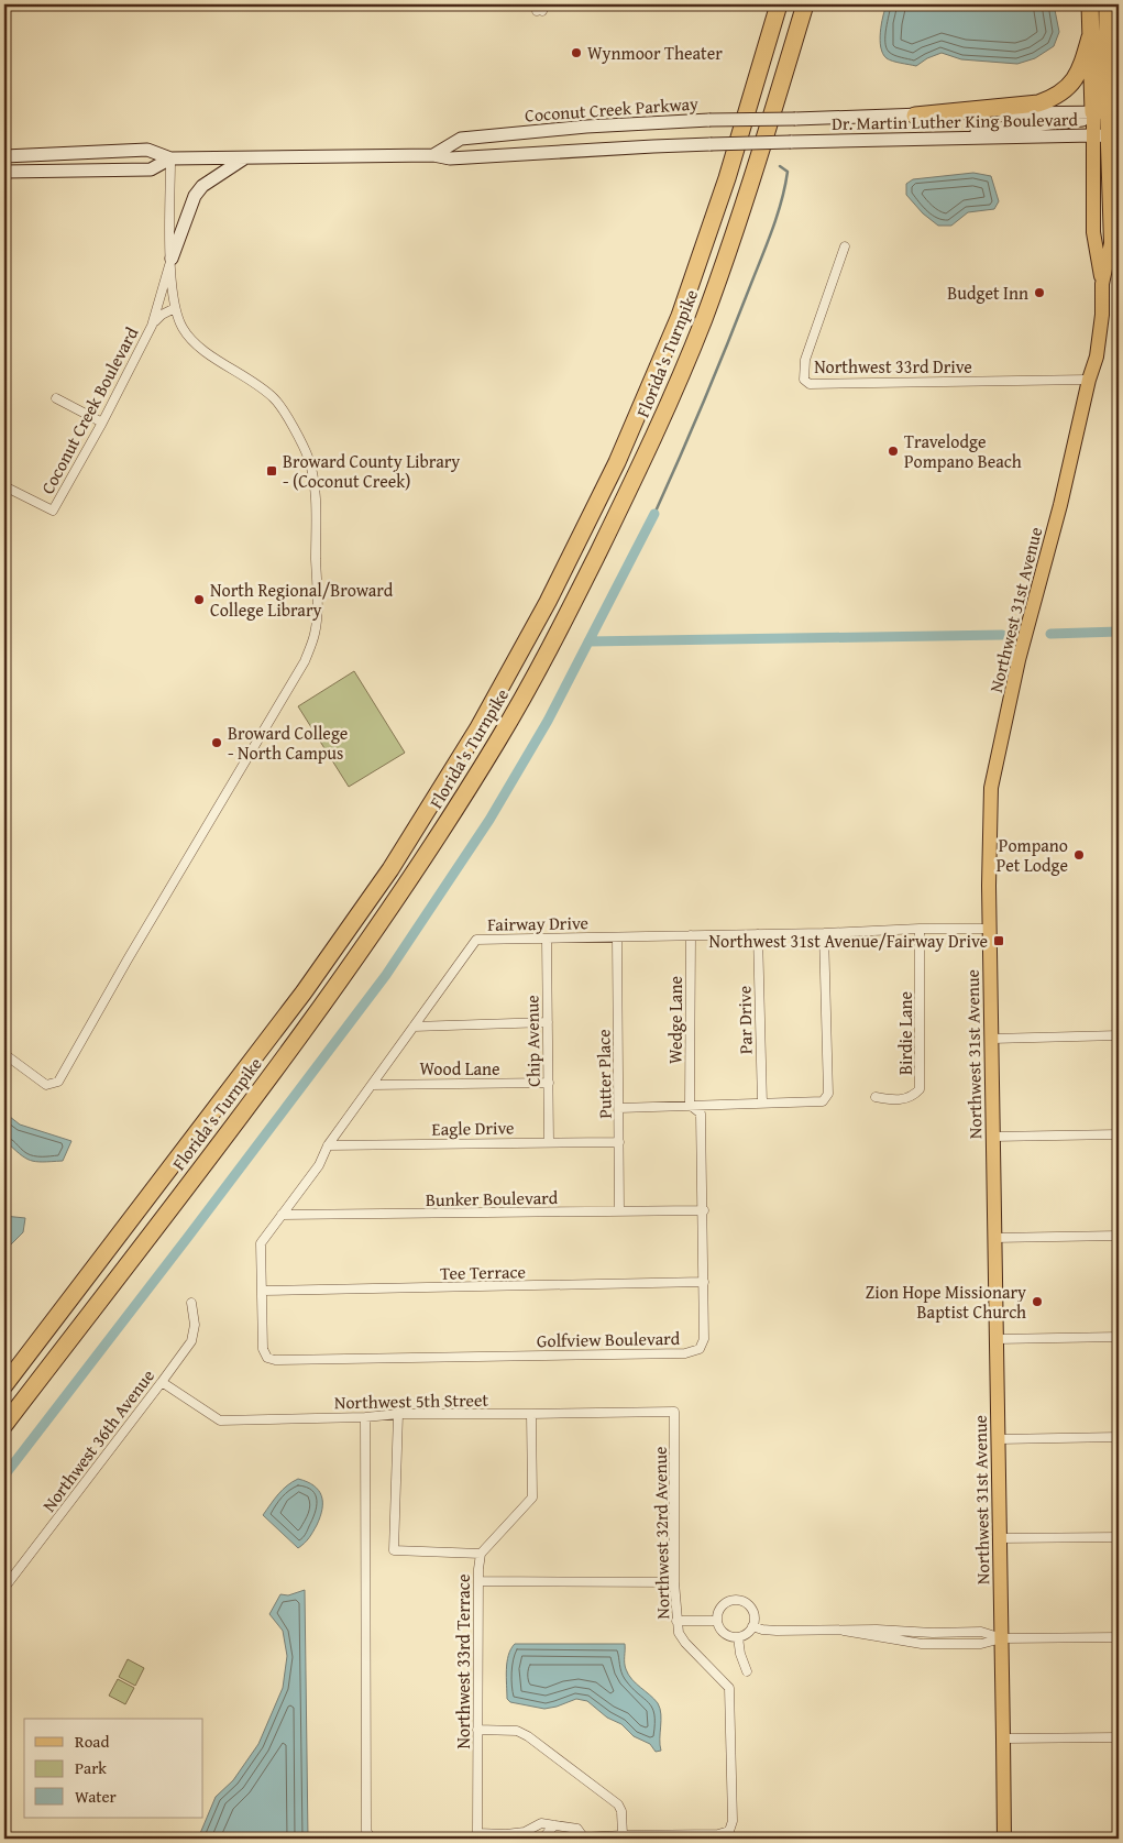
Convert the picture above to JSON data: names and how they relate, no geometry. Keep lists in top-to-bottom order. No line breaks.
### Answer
{"streets":{"highway":["Florida's Turnpike"],"main road":["Coconut Creek Parkway","Dr. Martin Luther King Boulevard","Northwest 31st Avenue"],"street":["Northwest 33rd Drive","Coconut Creek Boulevard","Fairway Drive","Wedge Lane","Par Drive","Birdie Lane","Chip Avenue","Wood Lane","Putter Place","Eagle Drive","Bunker Boulevard","Tee Terrace","Golfview Boulevard","Northwest 5th Street","Northwest 36th Avenue","Northwest 32rd Avenue","Northwest 33rd Terrace"]},"crossings":[["Coconut Creek Parkway","Dr. Martin Luther King Boulevard"],["Coconut Creek Parkway","Coconut Creek Boulevard"],["Dr. Martin Luther King Boulevard","Northwest 31st Avenue"],["Northwest 33rd Drive","Northwest 31st Avenue"],["Northwest 31st Avenue","Fairway Drive"],["Fairway Drive","Wedge Lane"],["Fairway Drive","Par Drive"],["Fairway Drive","Birdie Lane"],["Fairway Drive","Chip Avenue"],["Fairway Drive","Wood Lane"],["Fairway Drive","Putter Place"],["Fairway Drive","Eagle Drive"],["Fairway Drive","Bunker Boulevard"],["Fairway Drive","Tee Terrace"],["Fairway Drive","Golfview Boulevard"],["Wedge Lane","Golfview Boulevard"],["Chip Avenue","Wood Lane"],["Chip Avenue","Eagle Drive"],["Putter Place","Eagle Drive"],["Putter Place","Bunker Boulevard"],["Bunker Boulevard","Golfview Boulevard"],["Tee Terrace","Golfview Boulevard"],["Northwest 5th Street","Northwest 36th Avenue"],["Northwest 5th Street","Northwest 32rd Avenue"],["Northwest 5th Street","Northwest 33rd Terrace"]],"places":{"other":["Wynmoor Theater","Budget Inn","Travelodge Pompano Beach","North Regional/Broward College Library","Broward College - North Campus","Pompano Pet Lodge","Zion Hope Missionary Baptist Church"],"transit":["Broward County Library - (Coconut Creek)","Northwest 31st Avenue/Fairway Drive"]},"legend":["Road","Park","Water"]}
